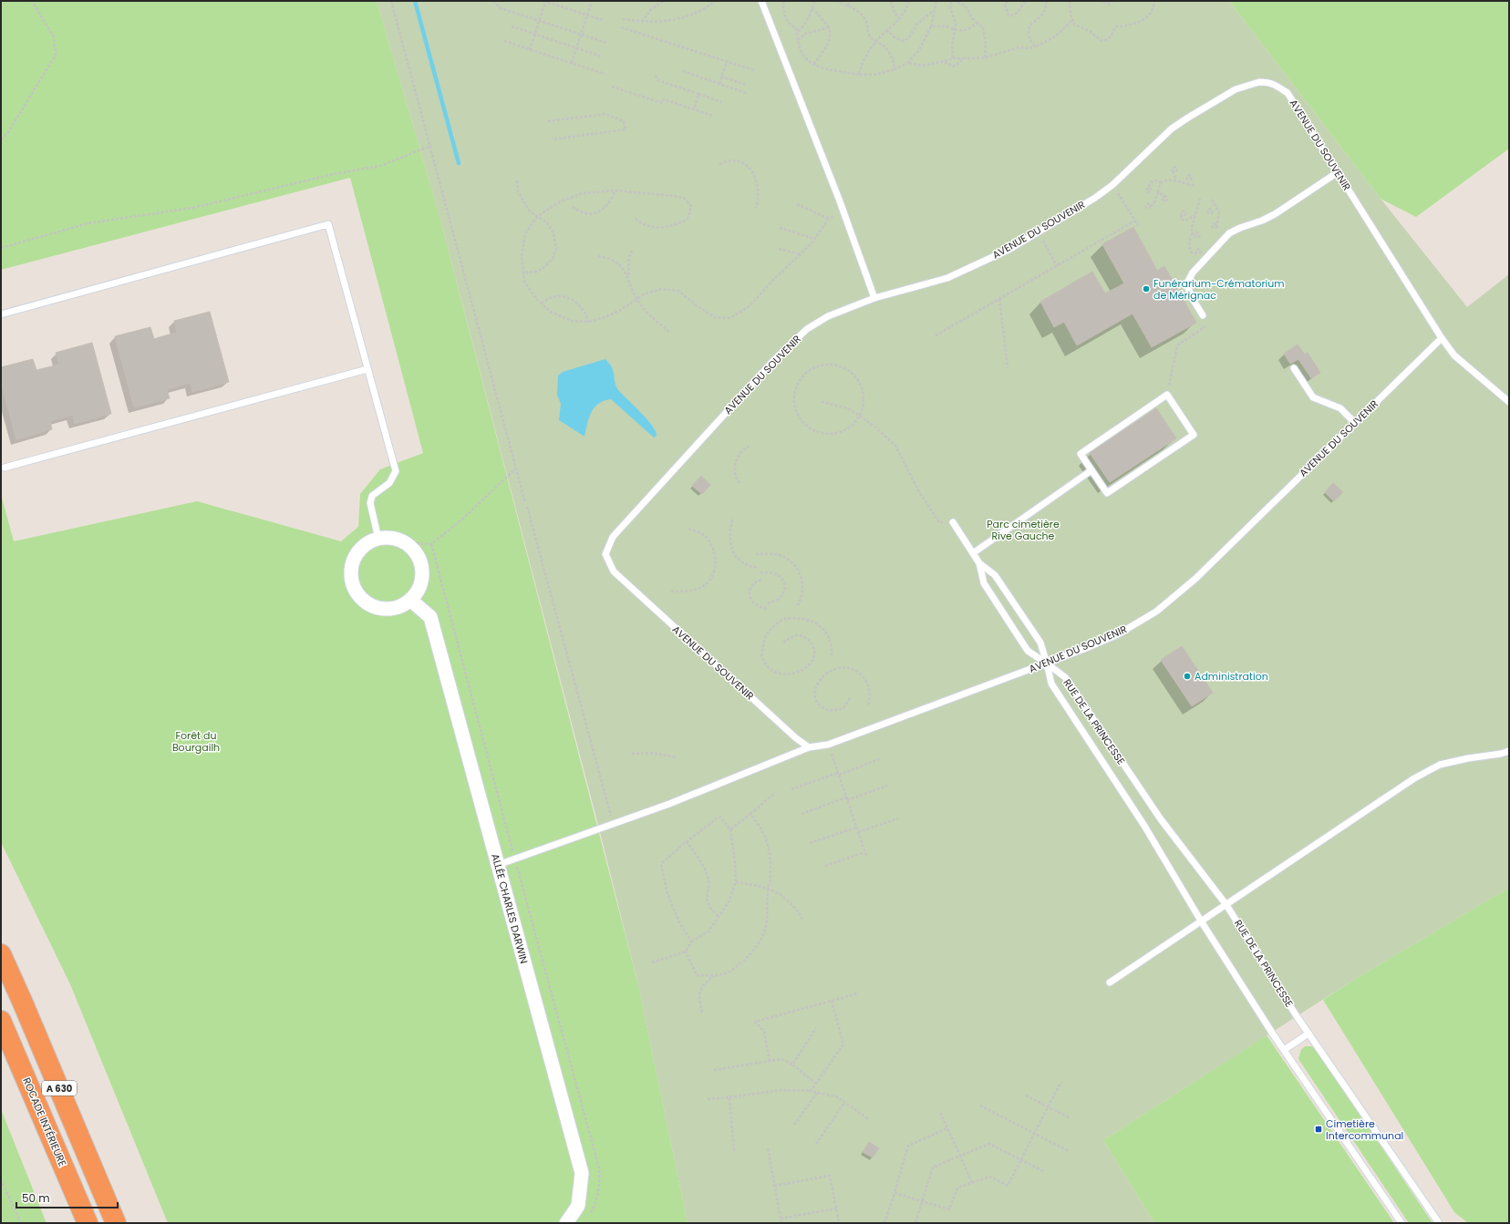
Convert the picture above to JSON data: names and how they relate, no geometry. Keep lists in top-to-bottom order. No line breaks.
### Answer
{"streets":{"highway":["A 630","ROCADE INTÉRIEURE"],"street":["ALLÉE CHARLES DARWIN"],"lane":["AVENUE DU SOUVENIR","RUE DE LA PRINCESSE"]},"crossings":[["AVENUE DU SOUVENIR","RUE DE LA PRINCESSE"]],"parks":["Parc cimetière Rive Gauche","Forêt du Bourgailh"],"places":{"other":["Funérarium-Crématorium de Mérignac","Administration"],"transit":["Cimetière Intercommunal"]},"scale_bar":"50 m"}
